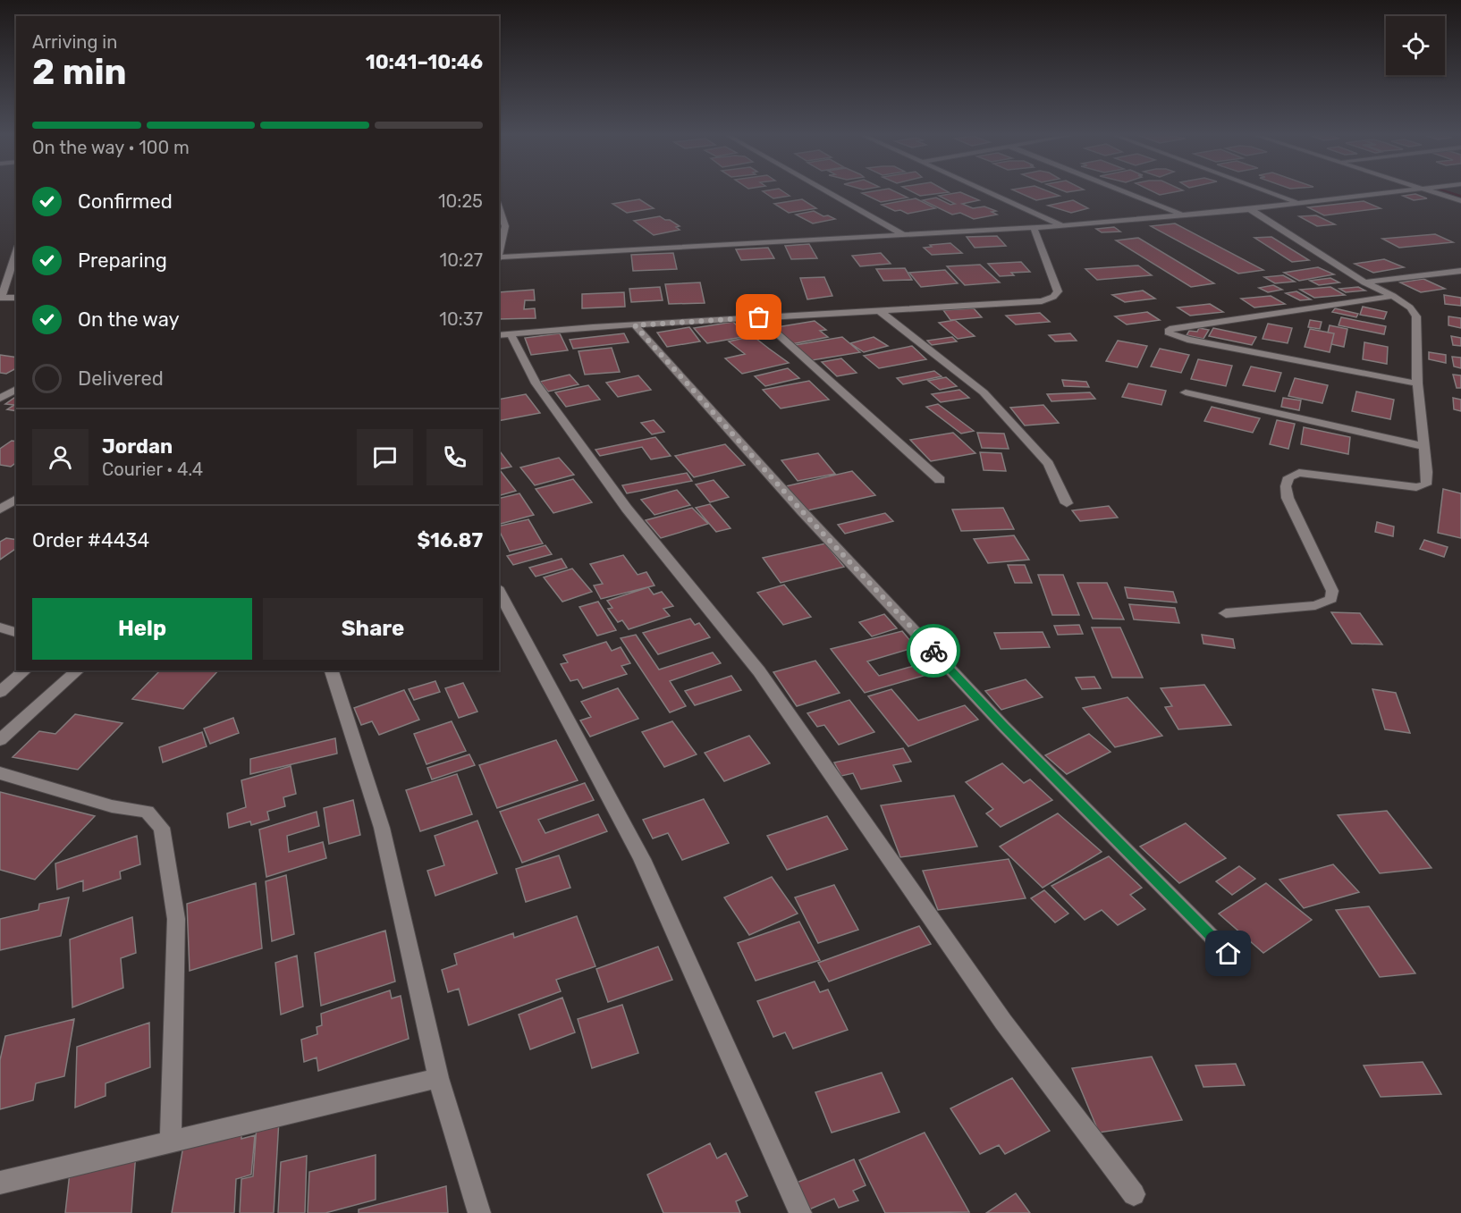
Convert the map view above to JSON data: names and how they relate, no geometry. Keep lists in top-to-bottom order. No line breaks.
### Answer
{"page":{"heading":["2 min","Arriving in","10:41–10:46"],"panel":["Jordan","Courier · 4.4","Order #4434","$16.87"],"bar":"On the way · 100 m","list":[["Confirmed","10:25"],["Preparing","10:27"],["On the way","10:37"],"Delivered"],"buttons":["Help","Share"]}}
